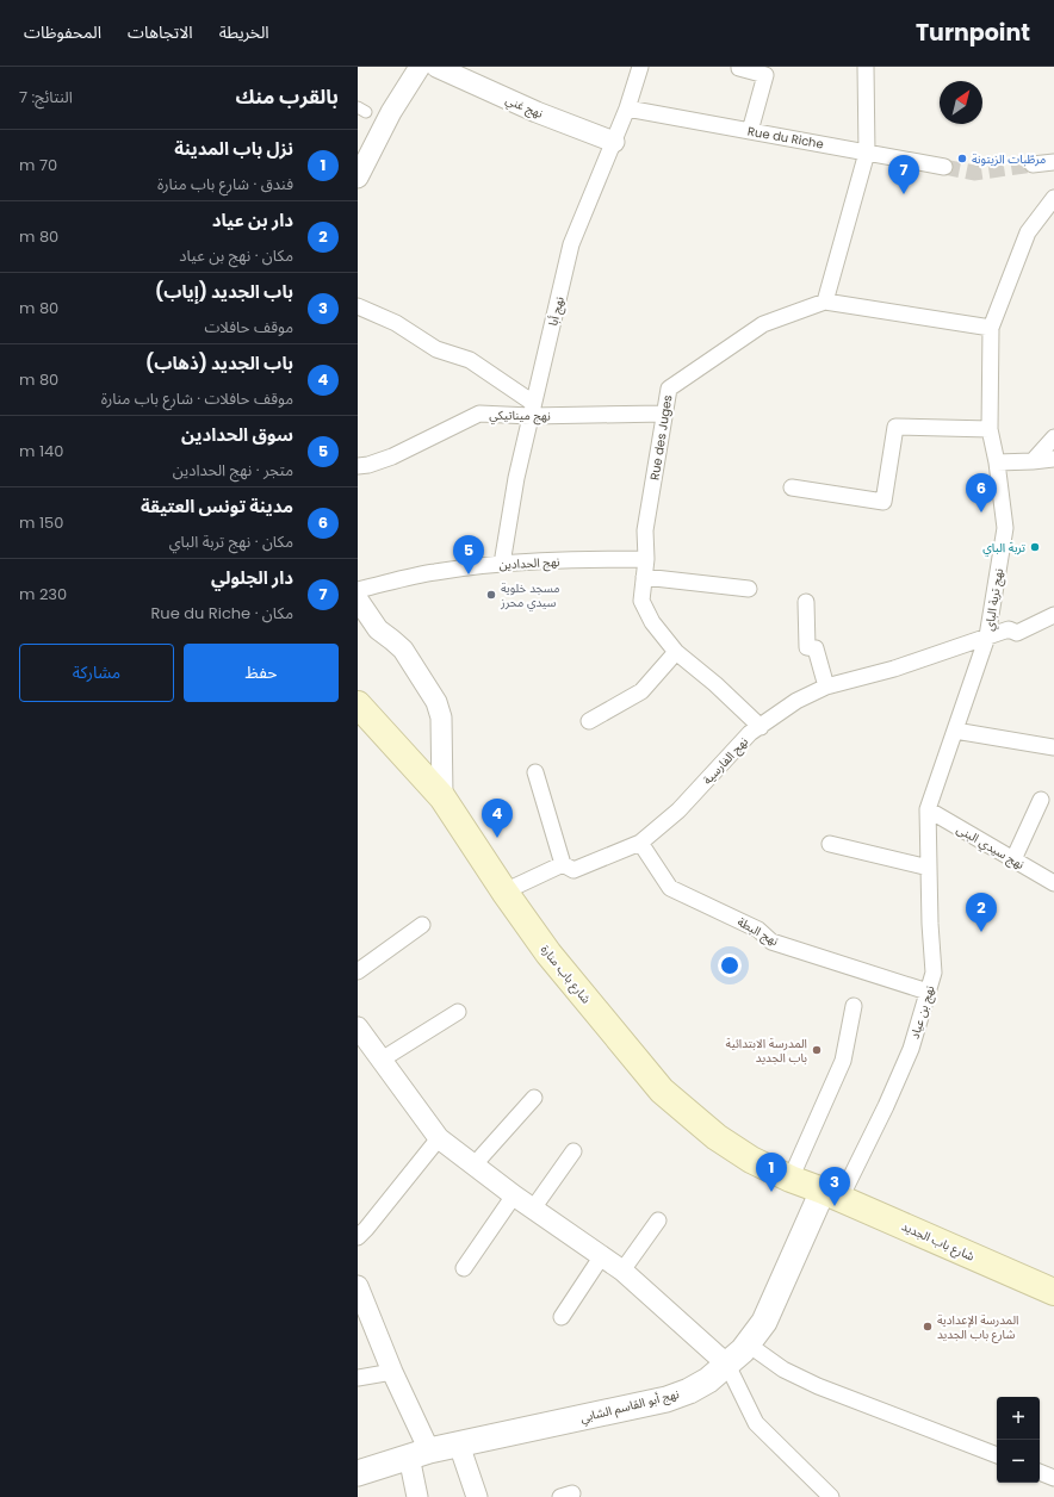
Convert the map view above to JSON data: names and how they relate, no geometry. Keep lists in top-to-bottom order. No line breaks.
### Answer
{"streets":{"main road":["شارع باب منارة","شارع باب الجديد"],"street":["نهج غني","Rue du Riche","نهج أبا","نهج ميناتيكي","Rue des Juges","نهج الحدادين","نهج تربة الباي","نهج الفارسية","نهج سيدي البنى","نهج البطة","نهج بن عياد","نهج أبو القاسم الشابي"]},"crossings":[["نهج غني","نهج أبا"],["Rue du Riche","نهج أبا"],["نهج أبا","نهج ميناتيكي"],["نهج أبا","نهج الحدادين"],["نهج ميناتيكي","Rue des Juges"],["Rue des Juges","نهج الحدادين"],["Rue des Juges","نهج تربة الباي"],["Rue des Juges","نهج الفارسية"],["نهج تربة الباي","نهج الفارسية"],["نهج تربة الباي","نهج سيدي البنى"],["نهج تربة الباي","نهج بن عياد"],["نهج الفارسية","نهج البطة"],["نهج الفارسية","شارع باب منارة"],["نهج سيدي البنى","نهج بن عياد"],["نهج البطة","نهج بن عياد"],["شارع باب منارة","نهج بن عياد"],["شارع باب منارة","شارع باب الجديد"],["شارع باب منارة","نهج أبو القاسم الشابي"],["نهج بن عياد","شارع باب الجديد"],["نهج بن عياد","نهج أبو القاسم الشابي"],["شارع باب الجديد","نهج أبو القاسم الشابي"]],"places":["مرطّبات الزيتونة","تربة الباي","مسجد خلوية سيدي محرز","المدرسة الابتدائية باب الجديد","المدرسة الإعدادية شارع باب الجديد"],"north":"top right","page":{"header":"Turnpoint","nav":["الخريطة","الاتجاهات","المحفوظات"],"heading":["بالقرب منك","النتائج: 7"],"list":[{"mark":"1","name":"نزل باب المدينة","note":"فندق · شارع باب منارة","value":"70 m"},{"mark":"2","name":"دار بن عياد","note":"مكان · نهج بن عياد","value":"80 m"},{"mark":"3","name":"باب الجديد (إياب)","note":"موقف حافلات","value":"80 m"},{"mark":"4","name":"باب الجديد (ذهاب)","note":"موقف حافلات · شارع باب منارة","value":"80 m"},{"mark":"5","name":"سوق الحدادين","note":"متجر · نهج الحدادين","value":"140 m"},{"mark":"6","name":"مدينة تونس العتيقة","note":"مكان · نهج تربة الباي","value":"150 m"},{"mark":"7","name":"دار الجلولي","note":"مكان · Rue du Riche","value":"230 m"}],"pins":["7","6","5","4","2","1","3"],"buttons":["حفظ","مشاركة"],"map_buttons":["+","−"]}}
